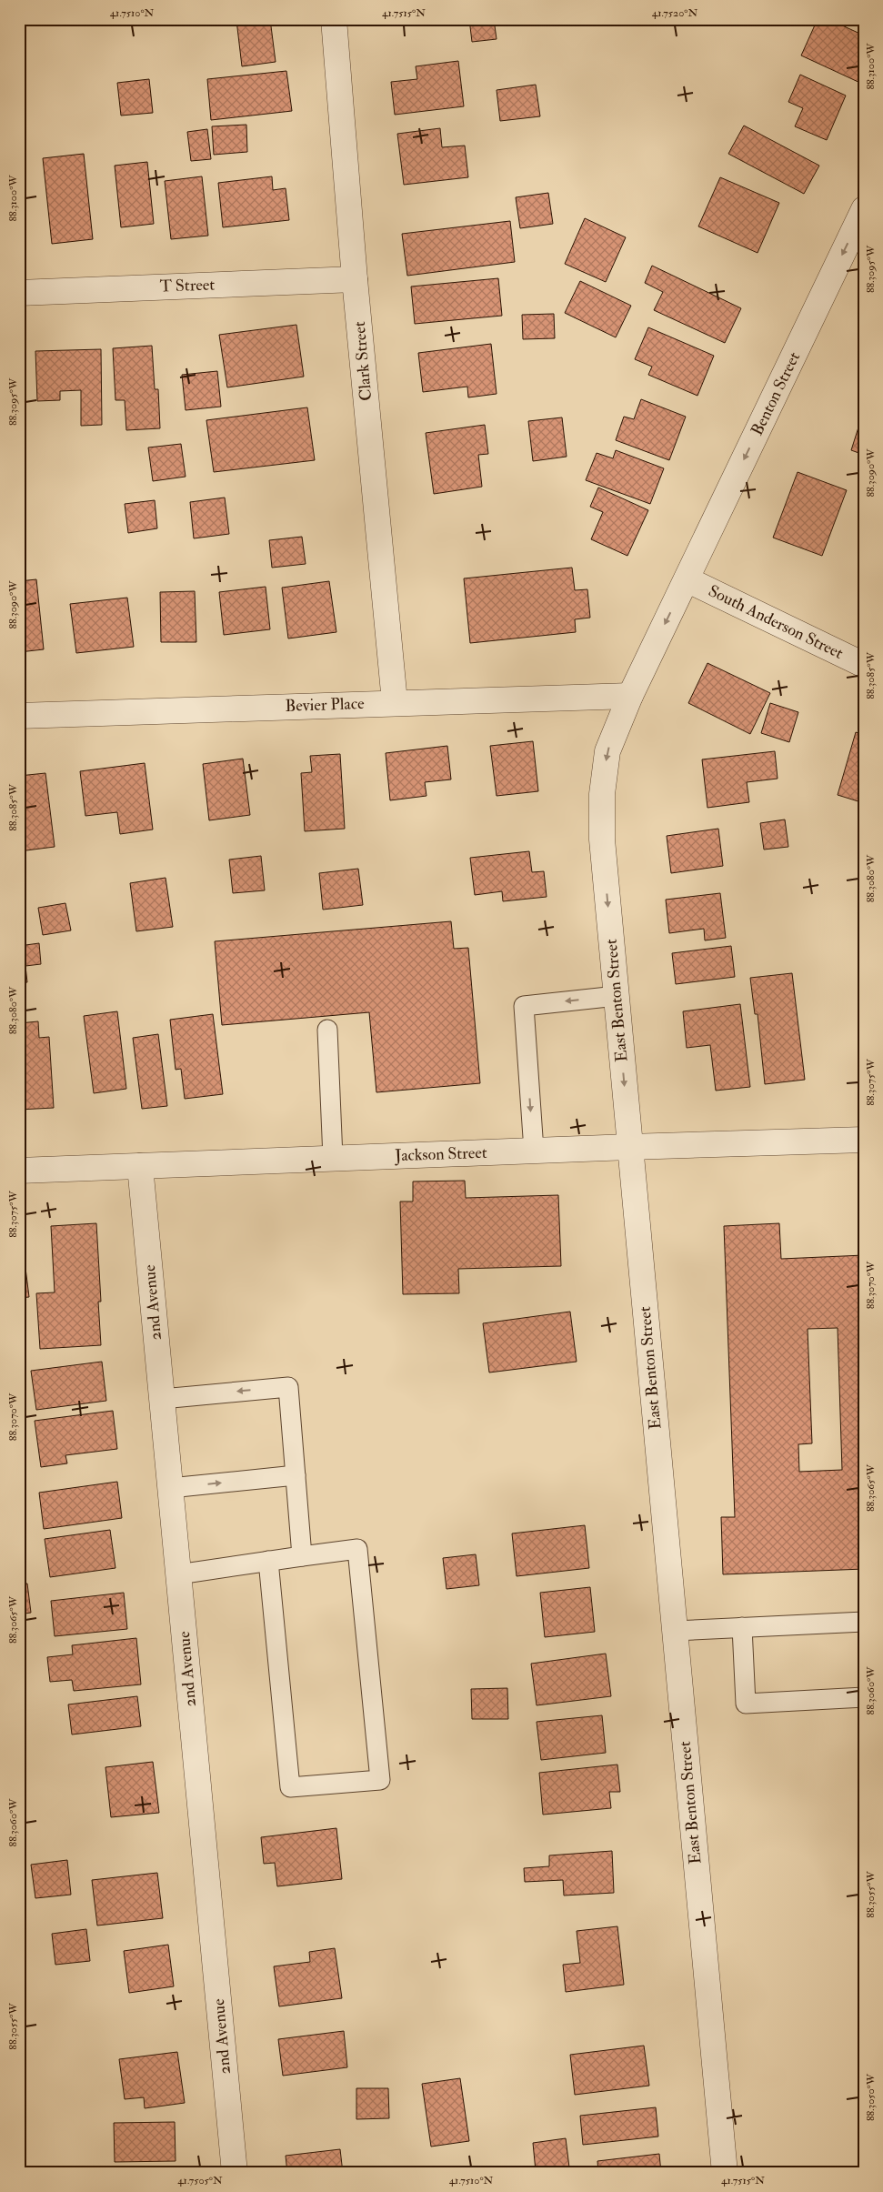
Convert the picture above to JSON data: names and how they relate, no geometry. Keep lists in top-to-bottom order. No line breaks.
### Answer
{"streets":{"street":["T Street","Clark Street","Benton Street","South Anderson Street","Bevier Place","East Benton Street","Jackson Street","2nd Avenue"]},"crossings":[["T Street","Clark Street"],["Clark Street","Bevier Place"],["Benton Street","South Anderson Street"],["Benton Street","East Benton Street"],["South Anderson Street","East Benton Street"],["Bevier Place","East Benton Street"],["East Benton Street","Jackson Street"],["Jackson Street","2nd Avenue"]],"one_way":["Benton Street","East Benton Street"],"coordinates":["41.7510°N","41.7515°N","41.7520°N","88.3100°W","88.3095°W","88.3090°W","88.3085°W","88.3080°W","88.3075°W","88.3070°W","88.3065°W","88.3060°W","88.3055°W","88.3050°W","41.7505°N"]}
